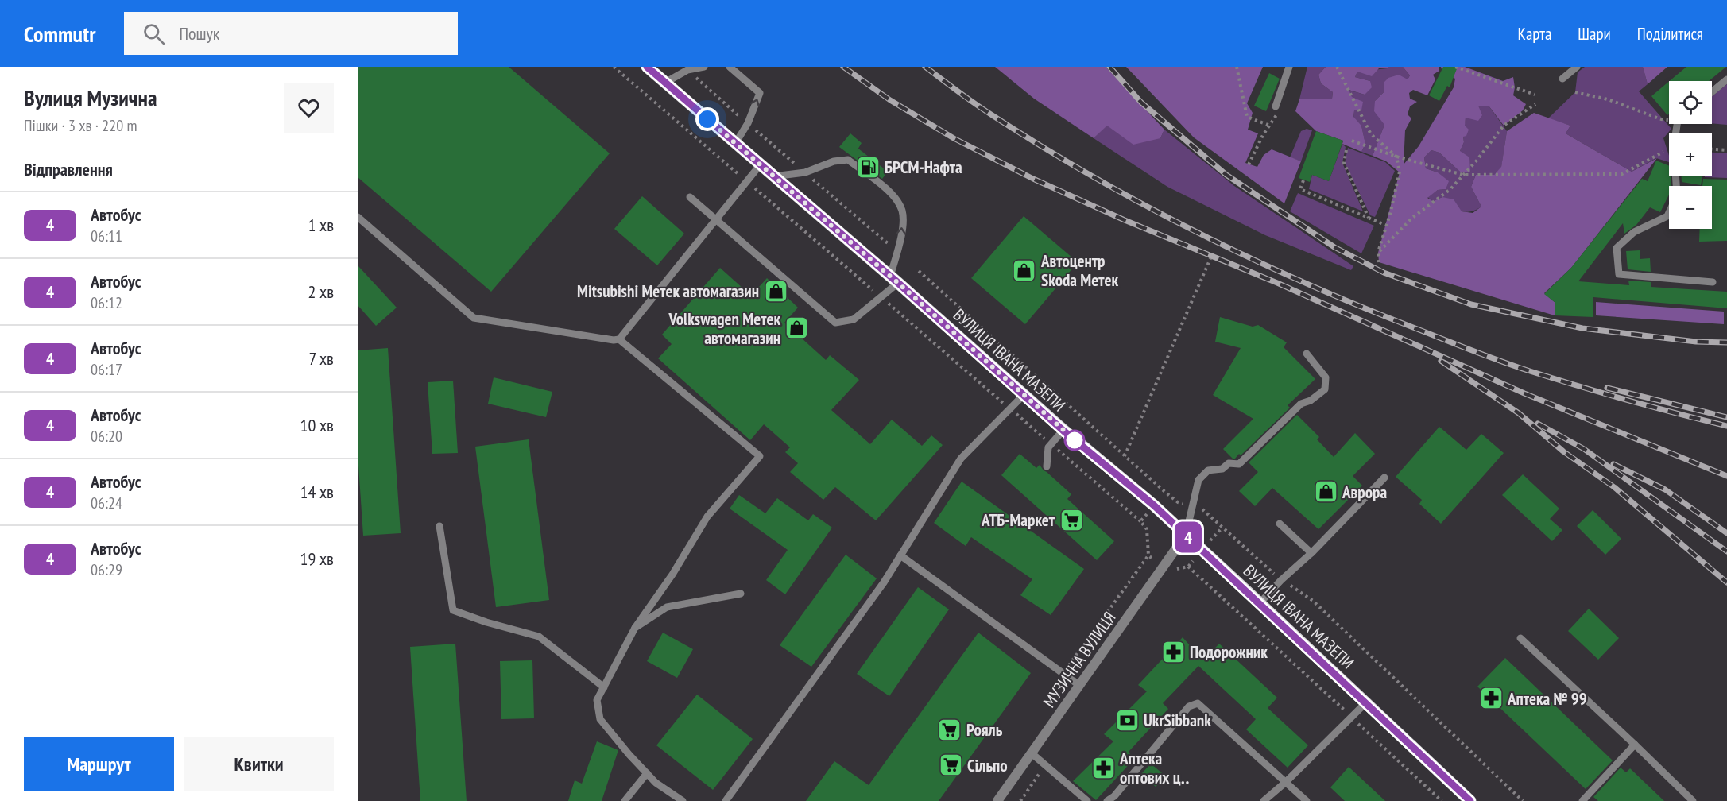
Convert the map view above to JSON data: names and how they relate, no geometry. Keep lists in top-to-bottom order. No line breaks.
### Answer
{"streets":{"main road":["ВУЛИЦЯ ІВАНА МАЗЕПИ"],"street":["МУЗИЧНА ВУЛИЦЯ"]},"crossings":[["ВУЛИЦЯ ІВАНА МАЗЕПИ","МУЗИЧНА ВУЛИЦЯ"]],"places":{"fuel station":["БРСМ-Нафта"],"shop":["Автоцентр Skoda Метек","Mitsubishi Метек автомагазин","Volkswagen Метек автомагазин","Аврора"],"supermarket":["АТБ-Маркет","Рояль","Сільпо"],"pharmacy":["Подорожник","Аптека № 99","Аптека оптових ц‥"],"bank":["UkrSibbank"]},"lines":["bus line 4"],"page":{"header":"Commutr","search":"Пошук","nav":["Карта","Шари","Поділитися"],"heading":[["Вулиця Музична","Пішки · 3 хв · 220 m"],"Відправлення"],"on_map":"4","map_buttons":["+","−"],"list":[{"mark":"4","name":"Автобус","note":"06:11","value":"1 хв"},{"mark":"4","name":"Автобус","note":"06:12","value":"2 хв"},{"mark":"4","name":"Автобус","note":"06:17","value":"7 хв"},{"mark":"4","name":"Автобус","note":"06:20","value":"10 хв"},{"mark":"4","name":"Автобус","note":"06:24","value":"14 хв"},{"mark":"4","name":"Автобус","note":"06:29","value":"19 хв"}],"buttons":["Маршрут","Квитки"]}}
